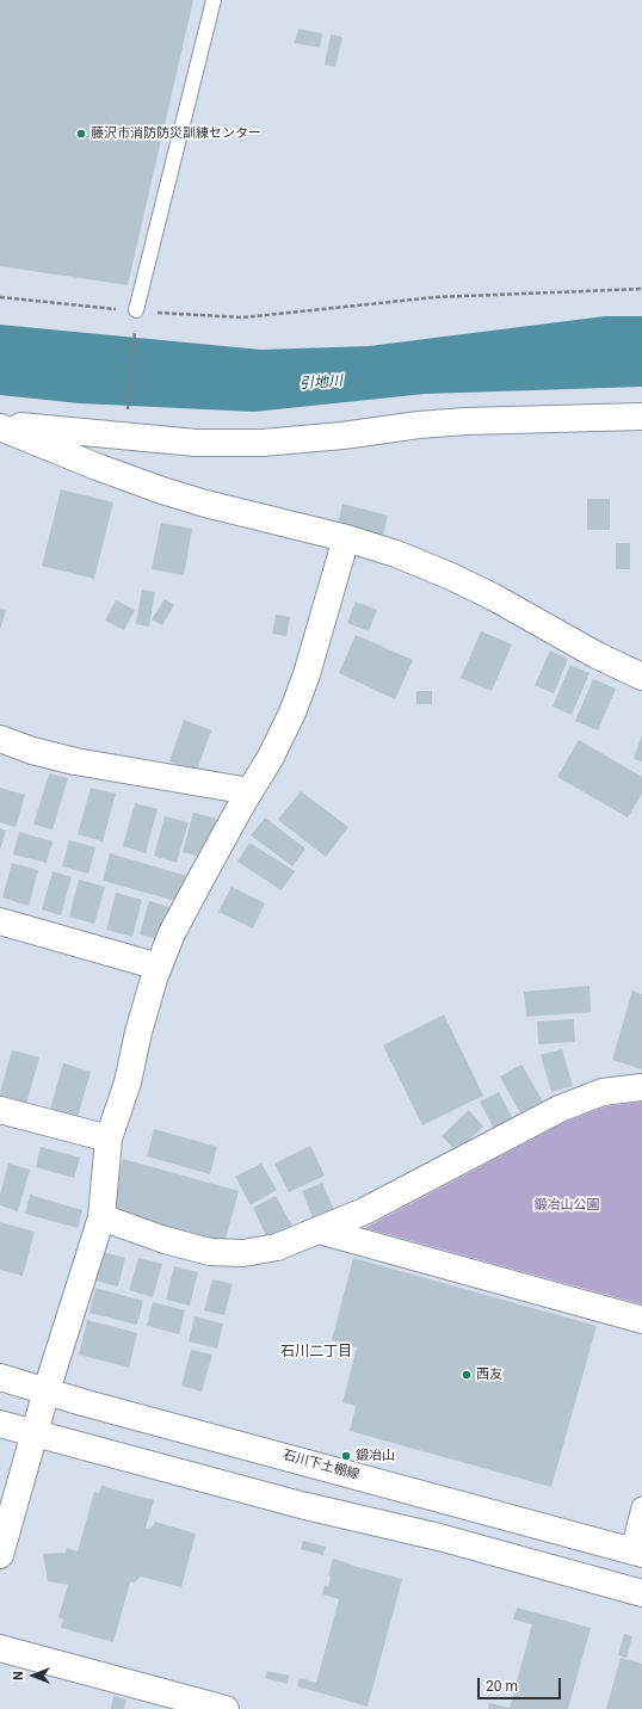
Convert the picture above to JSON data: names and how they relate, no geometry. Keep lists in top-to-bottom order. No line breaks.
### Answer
{"streets":{"street":["石川下土棚線"]},"districts":["石川二丁目"],"water":["引地川"],"parks":["鍛冶山公園"],"places":["藤沢市消防防災訓練センター","西友","鍛冶山"],"scale_bar":"20 m","north":"left"}
